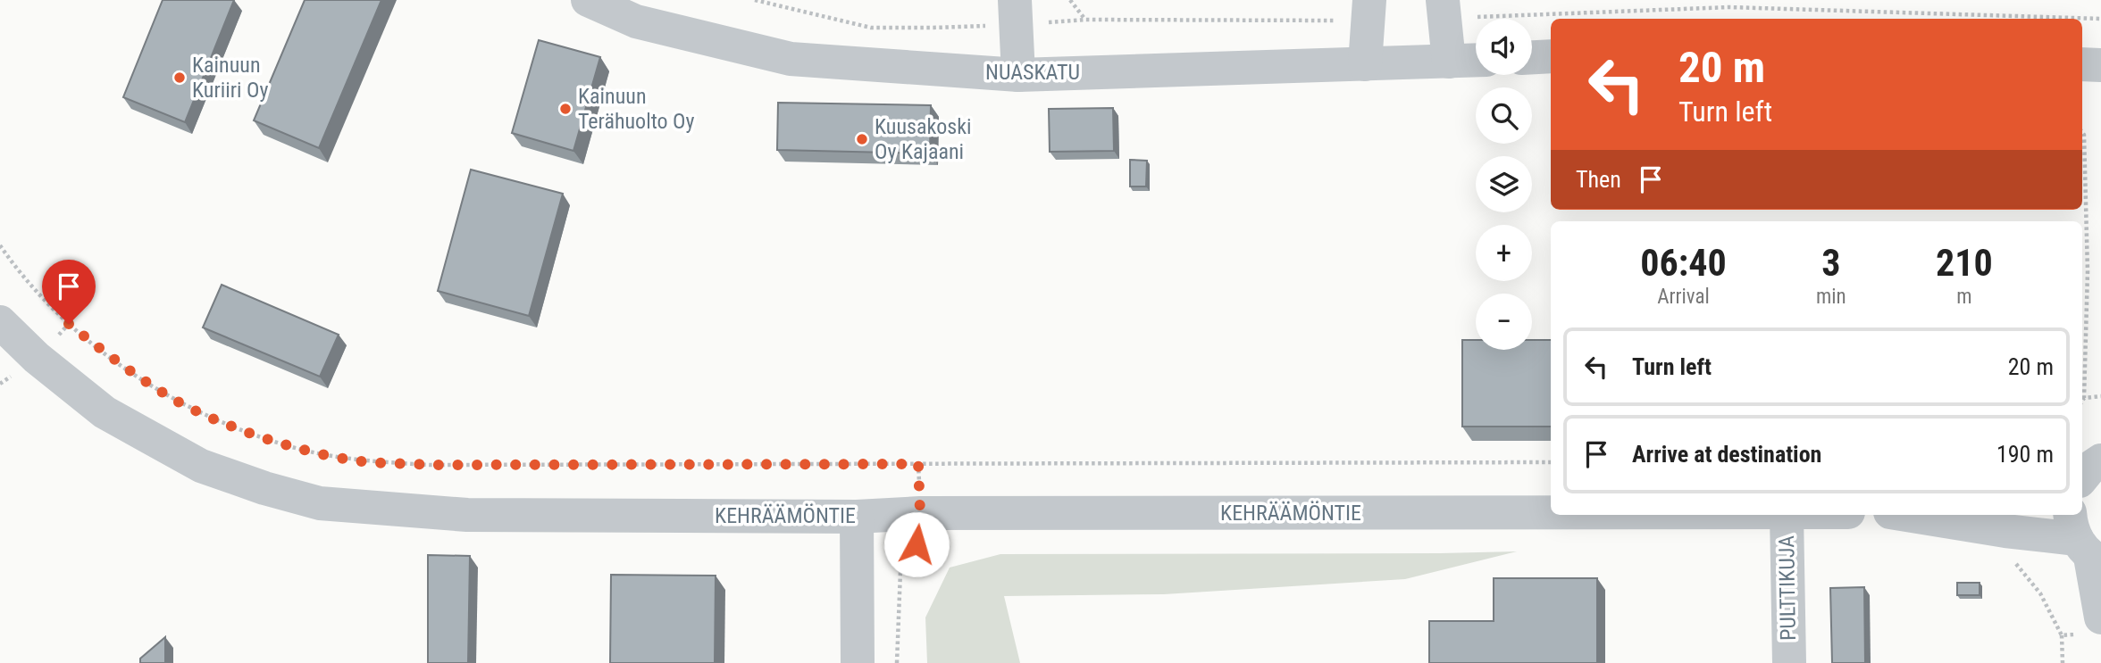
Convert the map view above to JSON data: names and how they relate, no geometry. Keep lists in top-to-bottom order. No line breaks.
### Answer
{"streets":{"street":["NUASKATU","KEHRÄÄMÖNTIE","PULTTIKUJA"]},"places":["Kainuun Kuriiri Oy","Kainuun Terähuolto Oy","Kuusakoski Oy Kajaani"],"page":{"map_buttons":["+","−"],"turn":["20 m","Turn left"],"then":"Then","eta":["06:40","Arrival","3","min","210","m"],"list":[{"name":"Turn left","value":"20 m"},{"name":"Arrive at destination","value":"190 m"}]}}
